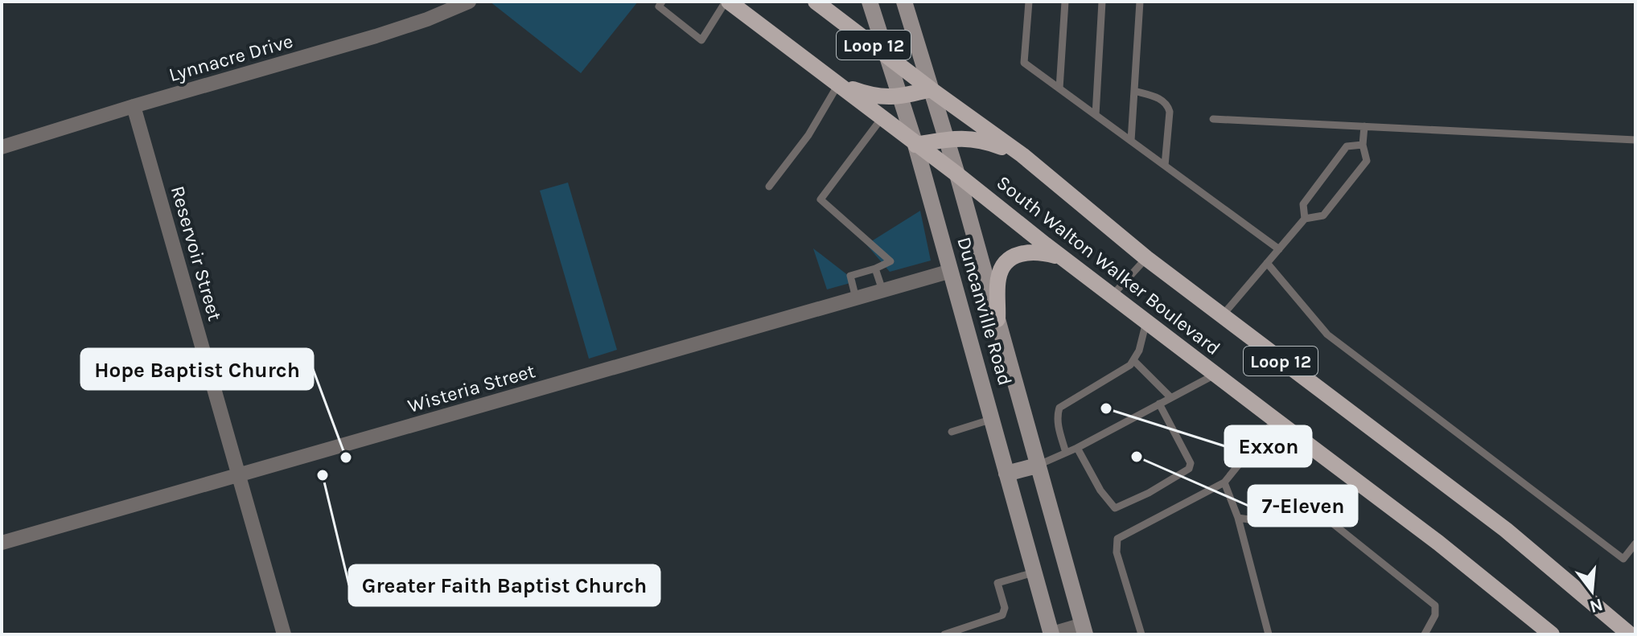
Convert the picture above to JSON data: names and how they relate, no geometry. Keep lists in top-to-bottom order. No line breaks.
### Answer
{"streets":{"main road":["Loop 12","South Walton Walker Boulevard","Duncanville Road"],"street":["Lynnacre Drive","Reservoir Street","Wisteria Street"]},"crossings":[["Lynnacre Drive","Reservoir Street"],["Reservoir Street","Wisteria Street"],["South Walton Walker Boulevard","Duncanville Road"],["Duncanville Road","Wisteria Street"]],"places":["Exxon","7-Eleven","Hope Baptist Church","Greater Faith Baptist Church"],"north":"bottom"}
